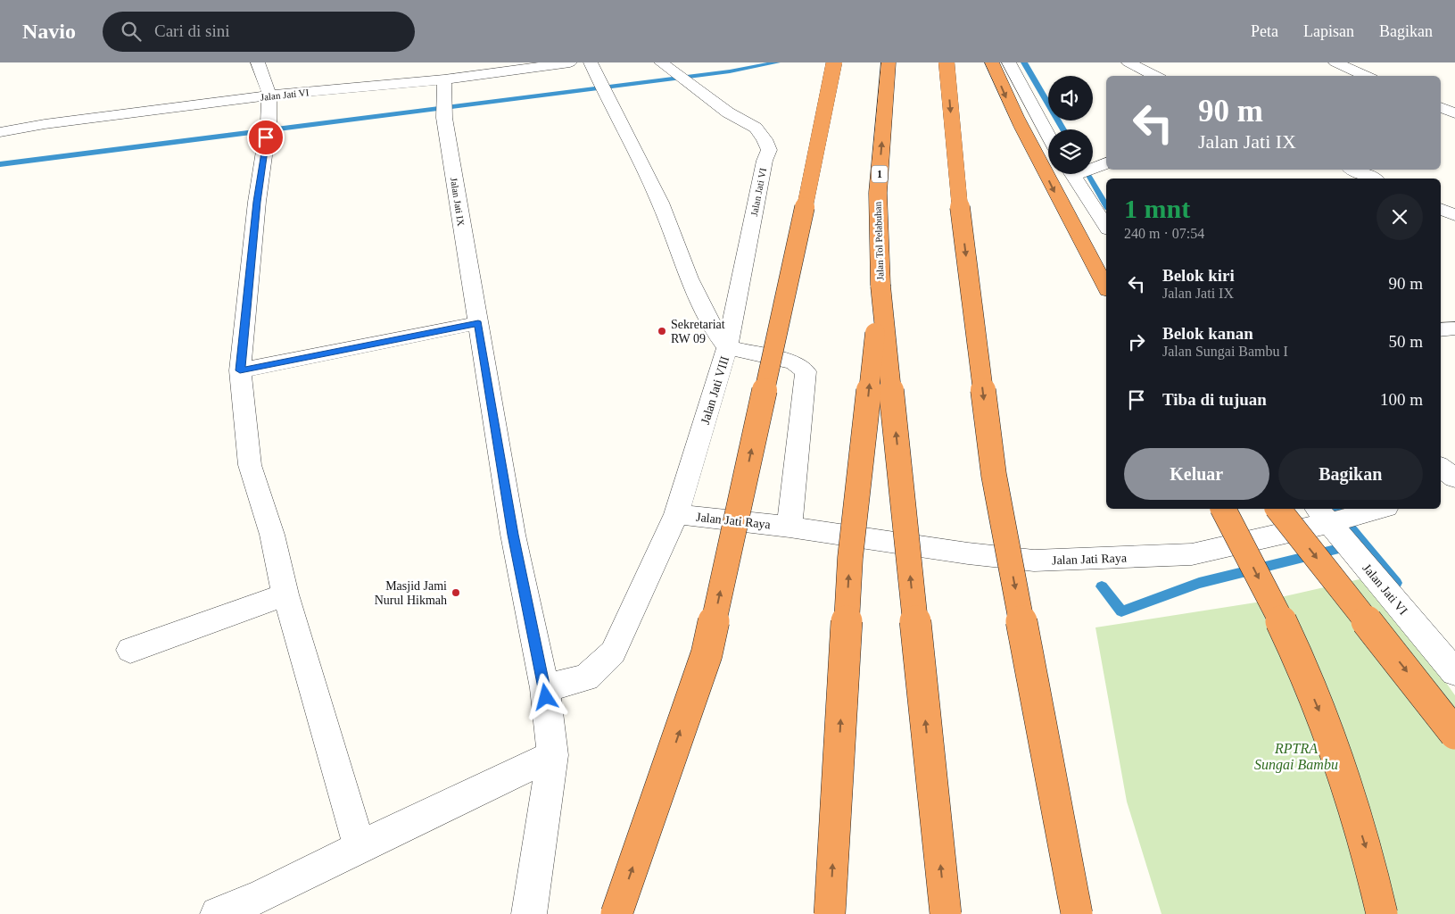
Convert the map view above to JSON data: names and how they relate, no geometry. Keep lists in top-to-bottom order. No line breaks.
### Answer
{"streets":{"highway":["1","Jalan Tol Pelabuhan"],"street":["Jalan Jati VI","Jalan Jati IX","Jalan Jati VIII","Jalan Jati Raya"]},"crossings":[["Jalan Jati VI","Jalan Jati IX"],["Jalan Jati VI","Jalan Jati VIII"],["Jalan Jati VI","Jalan Jati Raya"],["Jalan Jati IX","Jalan Jati VIII"],["Jalan Jati VIII","Jalan Jati Raya"]],"parks":["RPTRA Sungai Bambu"],"places":["Sekretariat RW 09","Masjid Jami Nurul Hikmah"],"page":{"header":"Navio","search":"Cari di sini","nav":["Peta","Lapisan","Bagikan"],"turn":["90 m","Jalan Jati IX"],"heading":["1 mnt","240 m · 07:54"],"list":[{"name":"Belok kiri","note":"Jalan Jati IX","value":"90 m"},{"name":"Belok kanan","note":"Jalan Sungai Bambu I","value":"50 m"},{"name":"Tiba di tujuan","value":"100 m"}],"buttons":["Keluar","Bagikan"]}}
